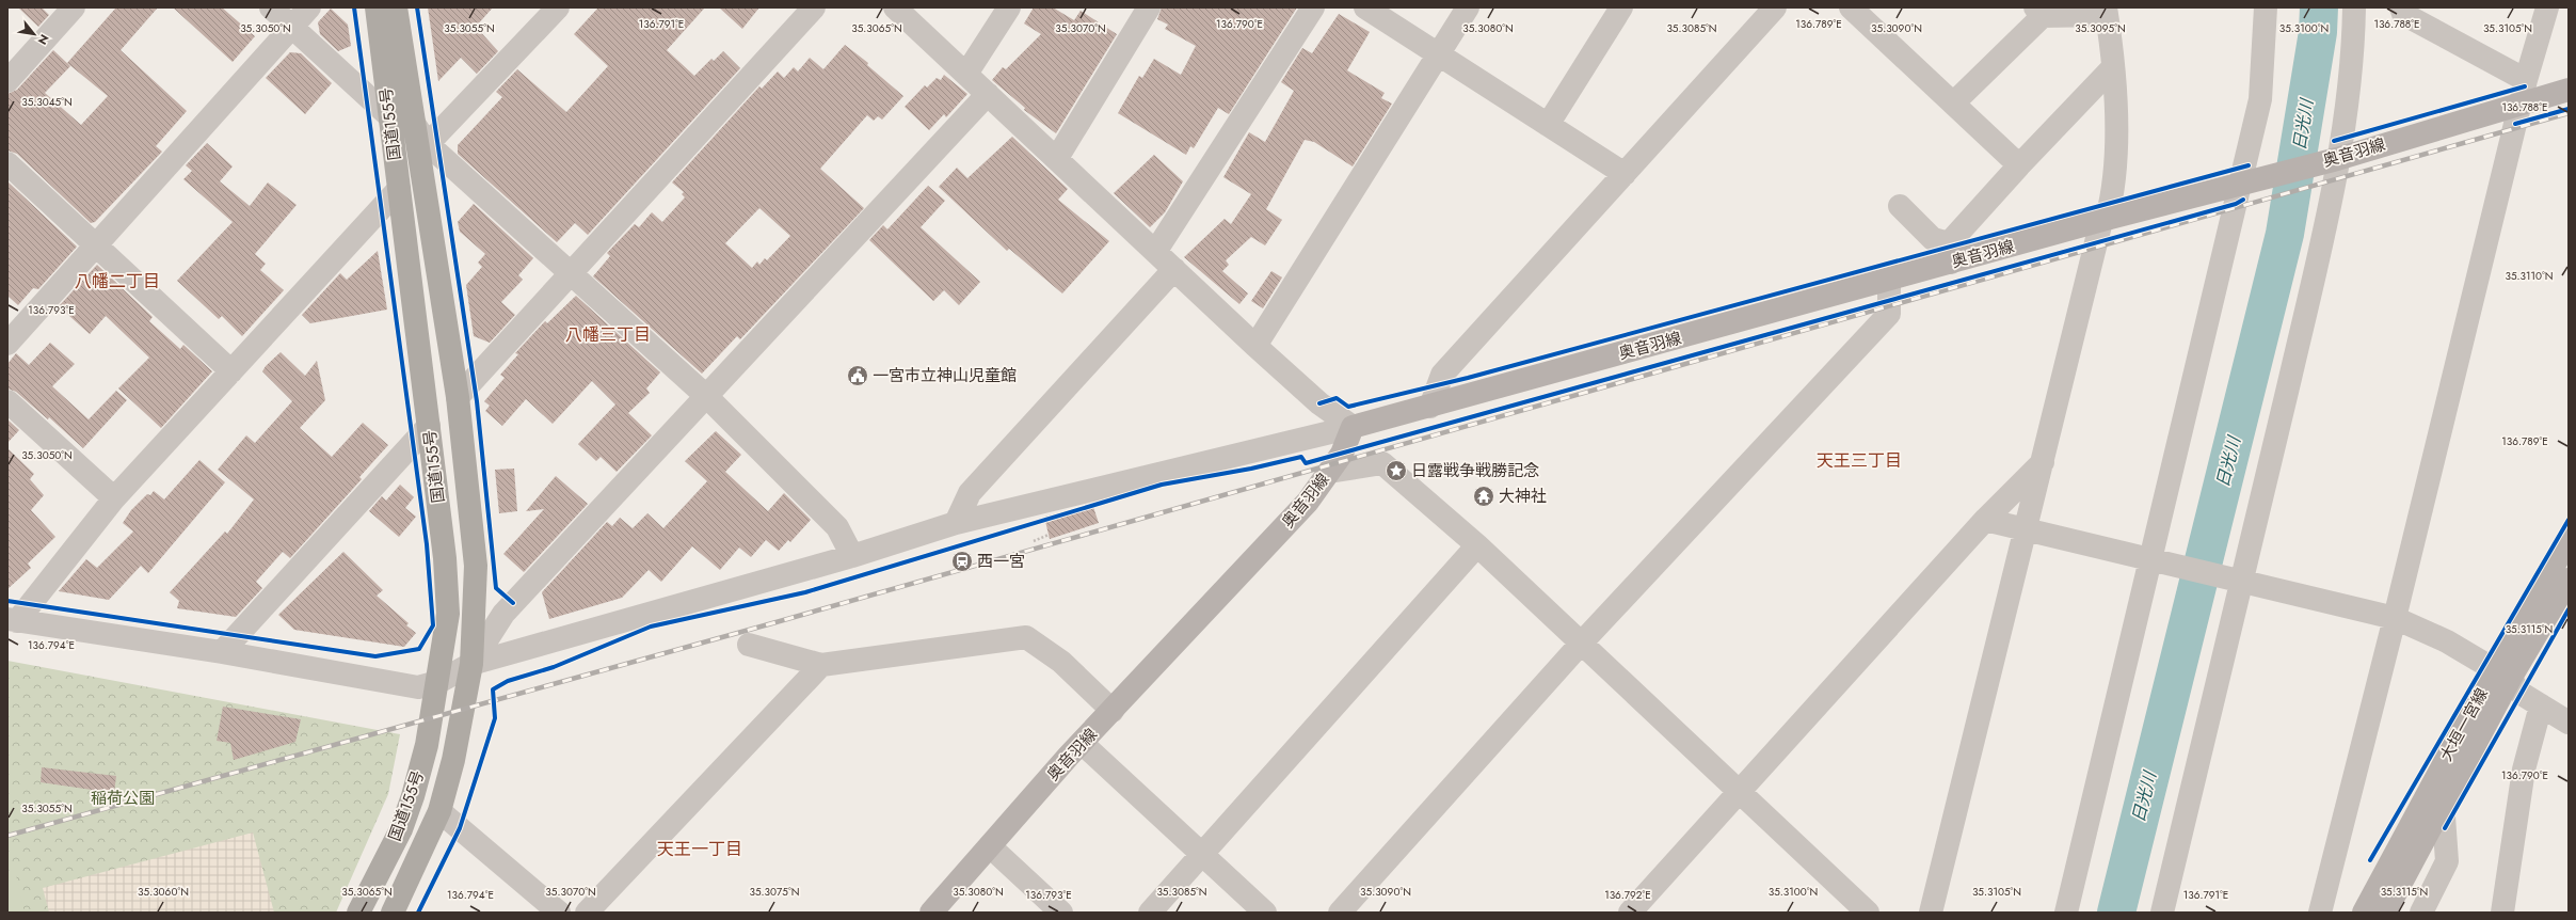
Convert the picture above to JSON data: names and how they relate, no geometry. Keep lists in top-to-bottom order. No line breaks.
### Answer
{"streets":{"highway":["国道155号"],"main road":["奥音羽線","大垣一宮線"]},"districts":["八幡二丁目","八幡三丁目","天王三丁目","天王一丁目"],"water":["日光川"],"parks":["稲荷公園"],"places":{"public building":["一宮市立神山児童館"],"place":["日露戦争戦勝記念"],"temple":["大神社"],"station":["西一宮"]},"north":"bottom right","coordinates":["136.791°E","136.790°E","136.789°E","136.788°E","35.3050°N","35.3055°N","35.3065°N","35.3070°N","35.3080°N","35.3085°N","35.3090°N","35.3095°N","35.3100°N","35.3105°N","35.3045°N","35.3110°N","136.793°E","35.3115°N","136.794°E","35.3060°N","35.3075°N","136.792°E"]}
